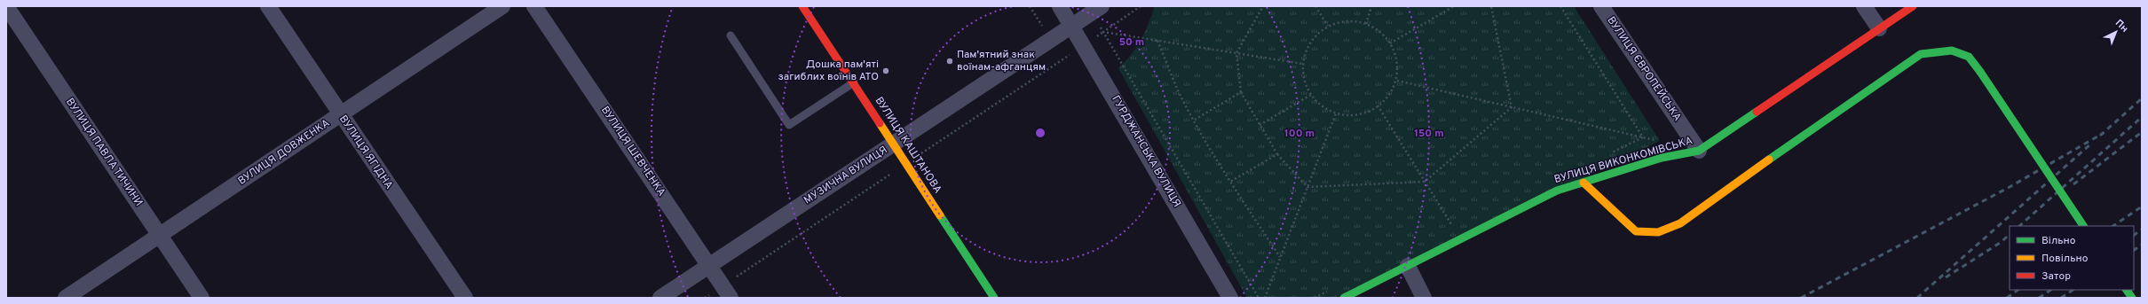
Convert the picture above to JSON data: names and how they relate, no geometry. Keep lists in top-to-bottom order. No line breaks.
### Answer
{"streets":{"street":["ВУЛИЦЯ ЄВРОПЕЙСЬКА","ВУЛИЦЯ КАШТАНОВА","ВУЛИЦЯ ШЕВЧЕНКА","ГУРДЖАНСЬКА ВУЛИЦЯ","ВУЛИЦЯ ПАВЛА ТИЧИНИ","ВУЛИЦЯ ДОВЖЕНКА","ВУЛИЦЯ ЯГІДНА","ВУЛИЦЯ ВИКОНКОМІВСЬКА","МУЗИЧНА ВУЛИЦЯ"]},"crossings":[["ВУЛИЦЯ ЄВРОПЕЙСЬКА","ВУЛИЦЯ ВИКОНКОМІВСЬКА"],["ВУЛИЦЯ КАШТАНОВА","МУЗИЧНА ВУЛИЦЯ"],["ВУЛИЦЯ ШЕВЧЕНКА","МУЗИЧНА ВУЛИЦЯ"],["ГУРДЖАНСЬКА ВУЛИЦЯ","МУЗИЧНА ВУЛИЦЯ"],["ВУЛИЦЯ ПАВЛА ТИЧИНИ","ВУЛИЦЯ ДОВЖЕНКА"],["ВУЛИЦЯ ДОВЖЕНКА","ВУЛИЦЯ ЯГІДНА"]],"places":["Пам'ятний знак воїнам-афганцям","Дошка пам'яті загиблих воїнів АТО"],"legend":["Вільно","Повільно","Затор"],"north":"top right","rings":["50 m","100 m","150 m"]}
